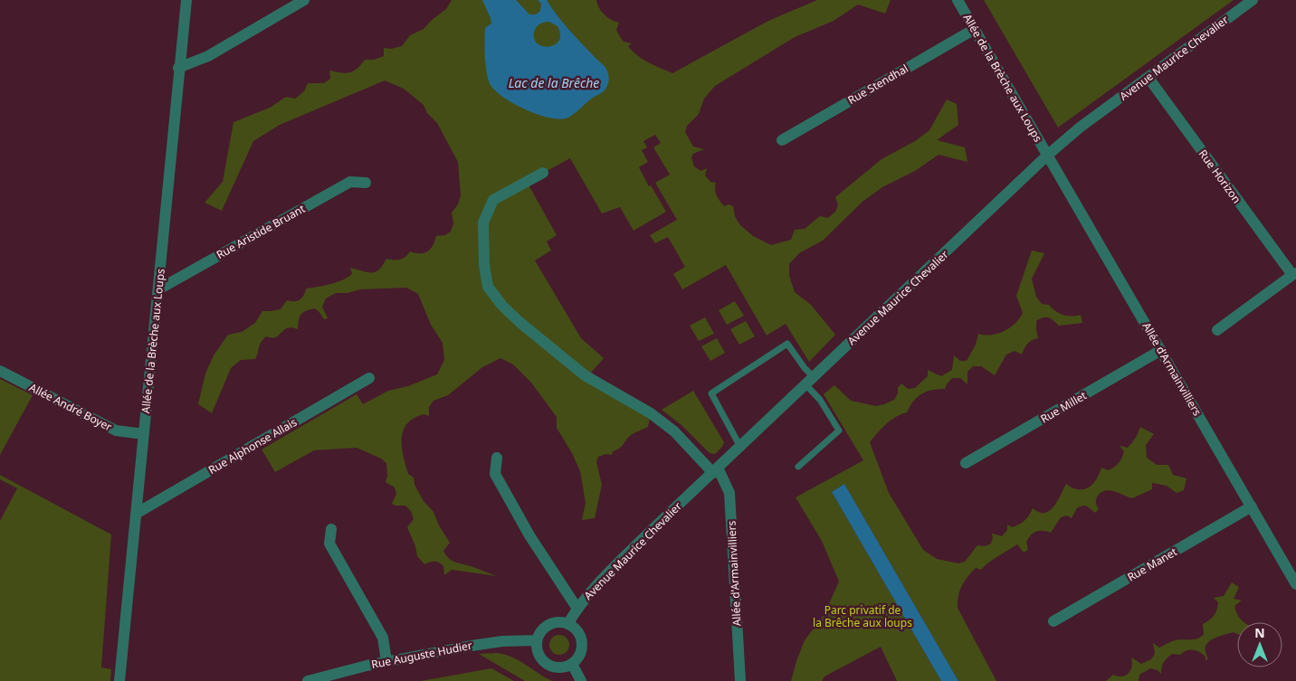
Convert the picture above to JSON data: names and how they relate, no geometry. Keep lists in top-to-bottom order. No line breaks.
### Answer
{"streets":{"street":["Avenue Maurice Chevalier","Allée de la Brèche aux Loups","Rue Stendhal","Rue Horizon","Rue Aristide Bruant","Allée d'Armainvilliers","Allée André Boyer","Rue Millet","Rue Alphonse Allais","Rue Manet","Rue Auguste Hudier"]},"crossings":[["Avenue Maurice Chevalier","Allée de la Brèche aux Loups"],["Avenue Maurice Chevalier","Rue Horizon"],["Avenue Maurice Chevalier","Allée d'Armainvilliers"],["Avenue Maurice Chevalier","Rue Auguste Hudier"],["Allée de la Brèche aux Loups","Rue Stendhal"],["Allée de la Brèche aux Loups","Rue Aristide Bruant"],["Allée de la Brèche aux Loups","Allée d'Armainvilliers"],["Allée de la Brèche aux Loups","Allée André Boyer"],["Allée de la Brèche aux Loups","Rue Alphonse Allais"],["Allée d'Armainvilliers","Rue Millet"],["Allée d'Armainvilliers","Rue Manet"]],"water":["Lac de la Brêche"],"parks":["Parc privatif de la Brêche aux loups"],"north":"top"}
